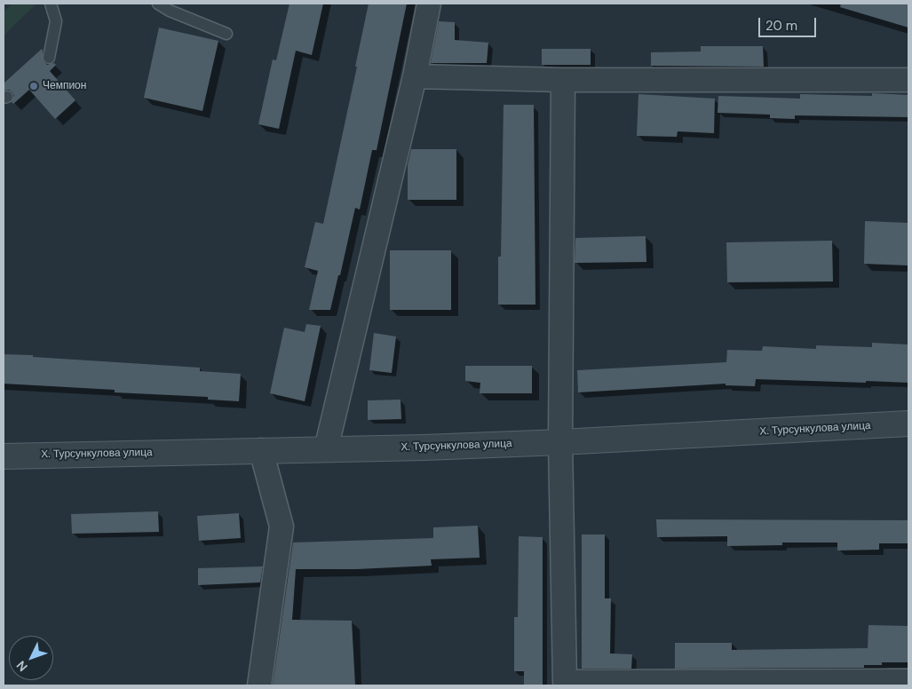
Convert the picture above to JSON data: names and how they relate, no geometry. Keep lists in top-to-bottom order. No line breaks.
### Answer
{"streets":{"street":["Х. Турсункулова улица"]},"places":["Чемпион"],"scale_bar":"20 m","north":"bottom left"}
